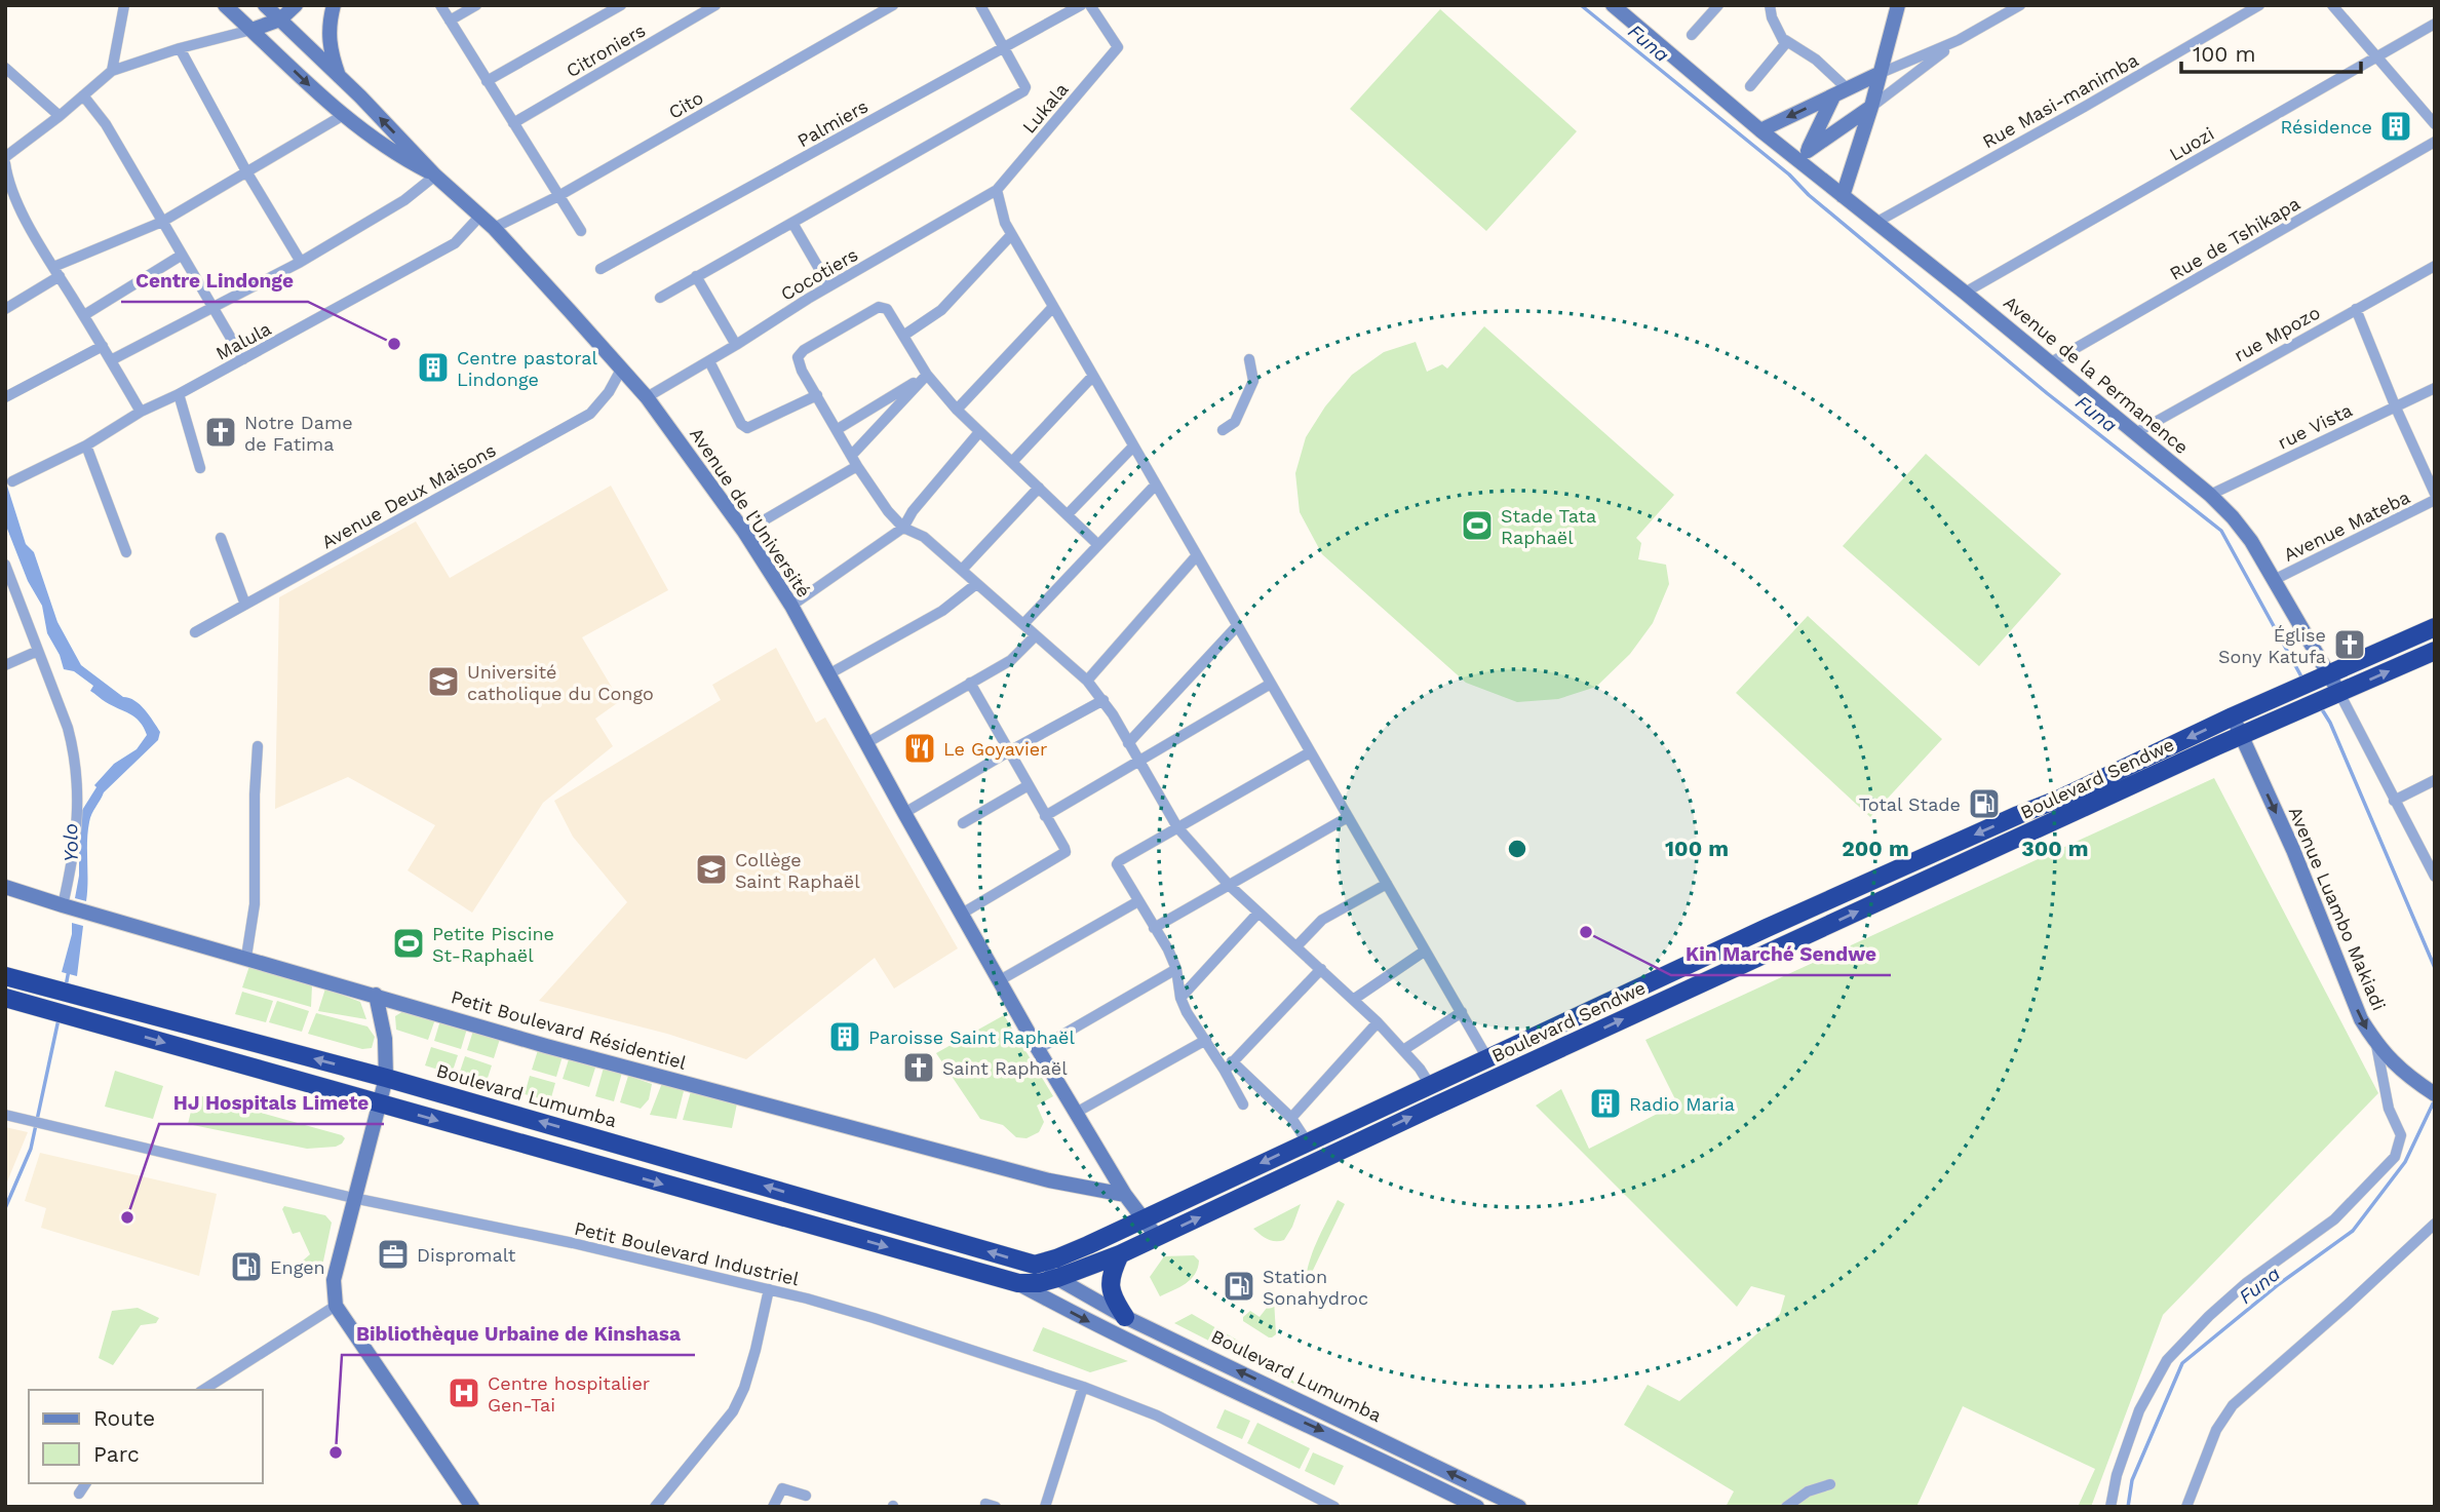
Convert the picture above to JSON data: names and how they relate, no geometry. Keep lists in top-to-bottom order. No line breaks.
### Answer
{"streets":{"highway":["Boulevard Sendwe","Boulevard Lumumba"],"main road":["Avenue de la Permanence","Avenue de l’Université","Avenue Luambo Makiadi","Petit Boulevard Résidentiel"],"street":["Citroniers","Rue Masi-manimba","Cito","Lukala","Palmiers","Luozi","Rue de Tshikapa","Cocotiers","rue Mpozo","Malula","rue Vista","Avenue Deux Maisons","Avenue Mateba","Petit Boulevard Industriel"]},"crossings":[["Rue Masi-manimba","Avenue de la Permanence"],["Cito","Avenue de l’Université"],["Lukala","Cocotiers"],["Luozi","Avenue de la Permanence"],["Rue de Tshikapa","Avenue de la Permanence"],["Cocotiers","Avenue de l’Université"],["rue Mpozo","Avenue de la Permanence"],["Malula","Avenue de l’Université"],["Avenue de la Permanence","rue Vista"],["Avenue de la Permanence","Avenue Mateba"],["Avenue de la Permanence","Boulevard Sendwe"],["Avenue Deux Maisons","Avenue de l’Université"],["Avenue de l’Université","Boulevard Sendwe"],["Avenue de l’Université","Petit Boulevard Résidentiel"],["Boulevard Sendwe","Avenue Luambo Makiadi"],["Boulevard Sendwe","Boulevard Lumumba"]],"one_way":["Avenue Luambo Makiadi"],"water":["Funa","Yolo"],"places":{"building":["Résidence","Centre pastoral Lindonge","Paroisse Saint Raphaël","Radio Maria"],"other":["Centre Lindonge","Kin Marché Sendwe","HJ Hospitals Limete","Bibliothèque Urbaine de Kinshasa"],"church":["Notre Dame de Fatima","Église Sony Katufa","Saint Raphaël"],"sports":["Stade Tata Raphaël","Petite Piscine St-Raphaël"],"school or university":["Université catholique du Congo","Collège Saint Raphaël"],"restaurant":["Le Goyavier"],"fuel station":["Total Stade","Engen","Station Sonahydroc"],"office":["Dispromalt"],"hospital":["Centre hospitalier Gen-Tai"]},"legend":["Route","Parc"],"scale_bar":"100 m","rings":["100 m","200 m","300 m"]}
